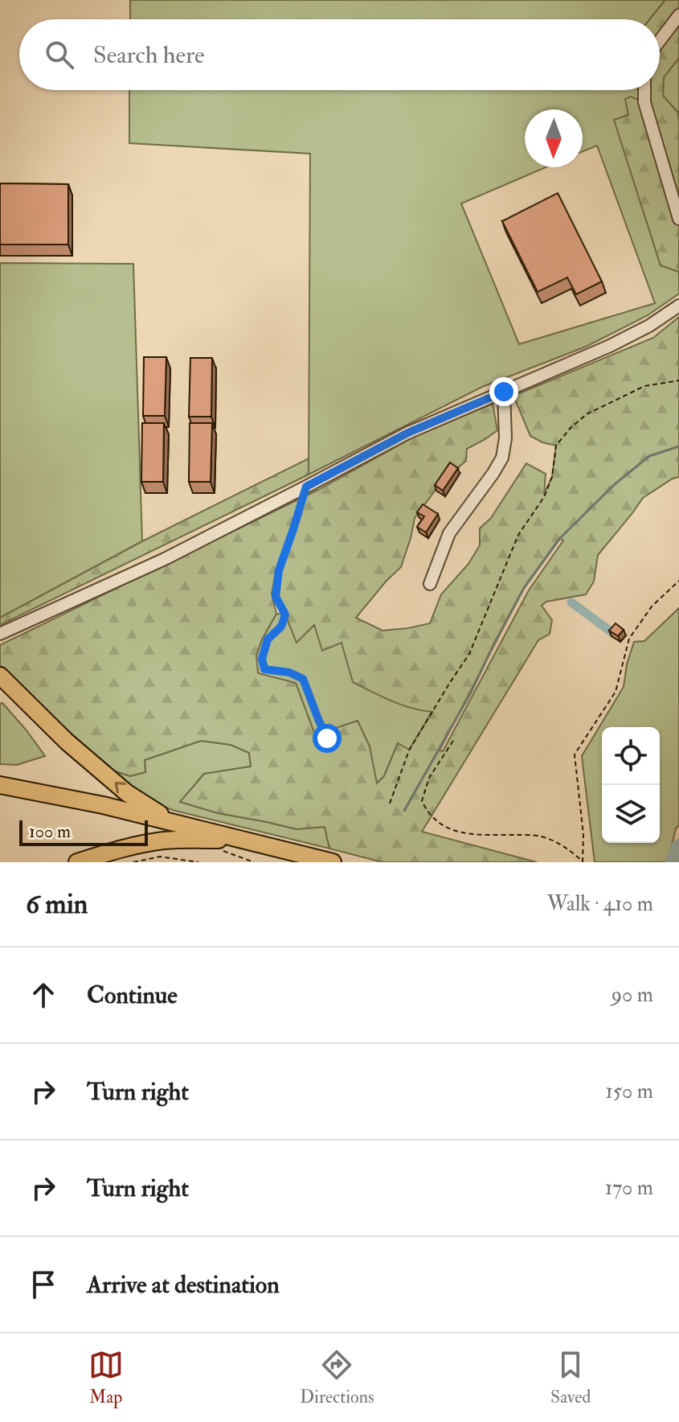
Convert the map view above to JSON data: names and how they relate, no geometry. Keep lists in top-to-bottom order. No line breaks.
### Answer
{"scale_bar":"100 m","north":"bottom","page":{"search":"Search here","scale":"100 m","heading":["6 min","Walk · 410 m"],"list":[["Continue","90 m"],["Turn right","150 m"],["Turn right","170 m"],"Arrive at destination"],"nav":["Map","Directions","Saved"]}}
